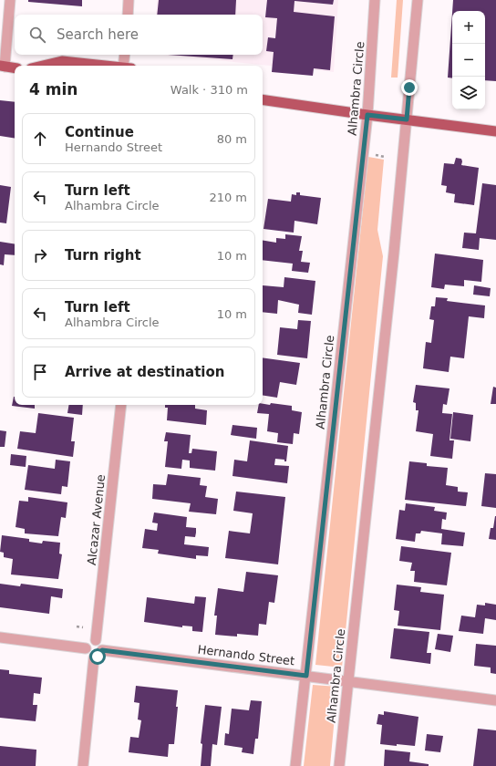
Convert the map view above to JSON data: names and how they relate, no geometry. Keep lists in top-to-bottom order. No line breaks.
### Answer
{"streets":{"street":["Alhambra Circle","Alcazar Avenue","Hernando Street"]},"crossings":[["Alhambra Circle","Hernando Street"],["Alcazar Avenue","Hernando Street"]],"page":{"map_buttons":["+","−"],"search":"Search here","heading":["4 min","Walk · 310 m"],"list":[["Continue","Hernando Street","80 m"],["Turn left","Alhambra Circle","210 m"],["Turn right","10 m"],["Turn left","Alhambra Circle","10 m"],"Arrive at destination"]}}
